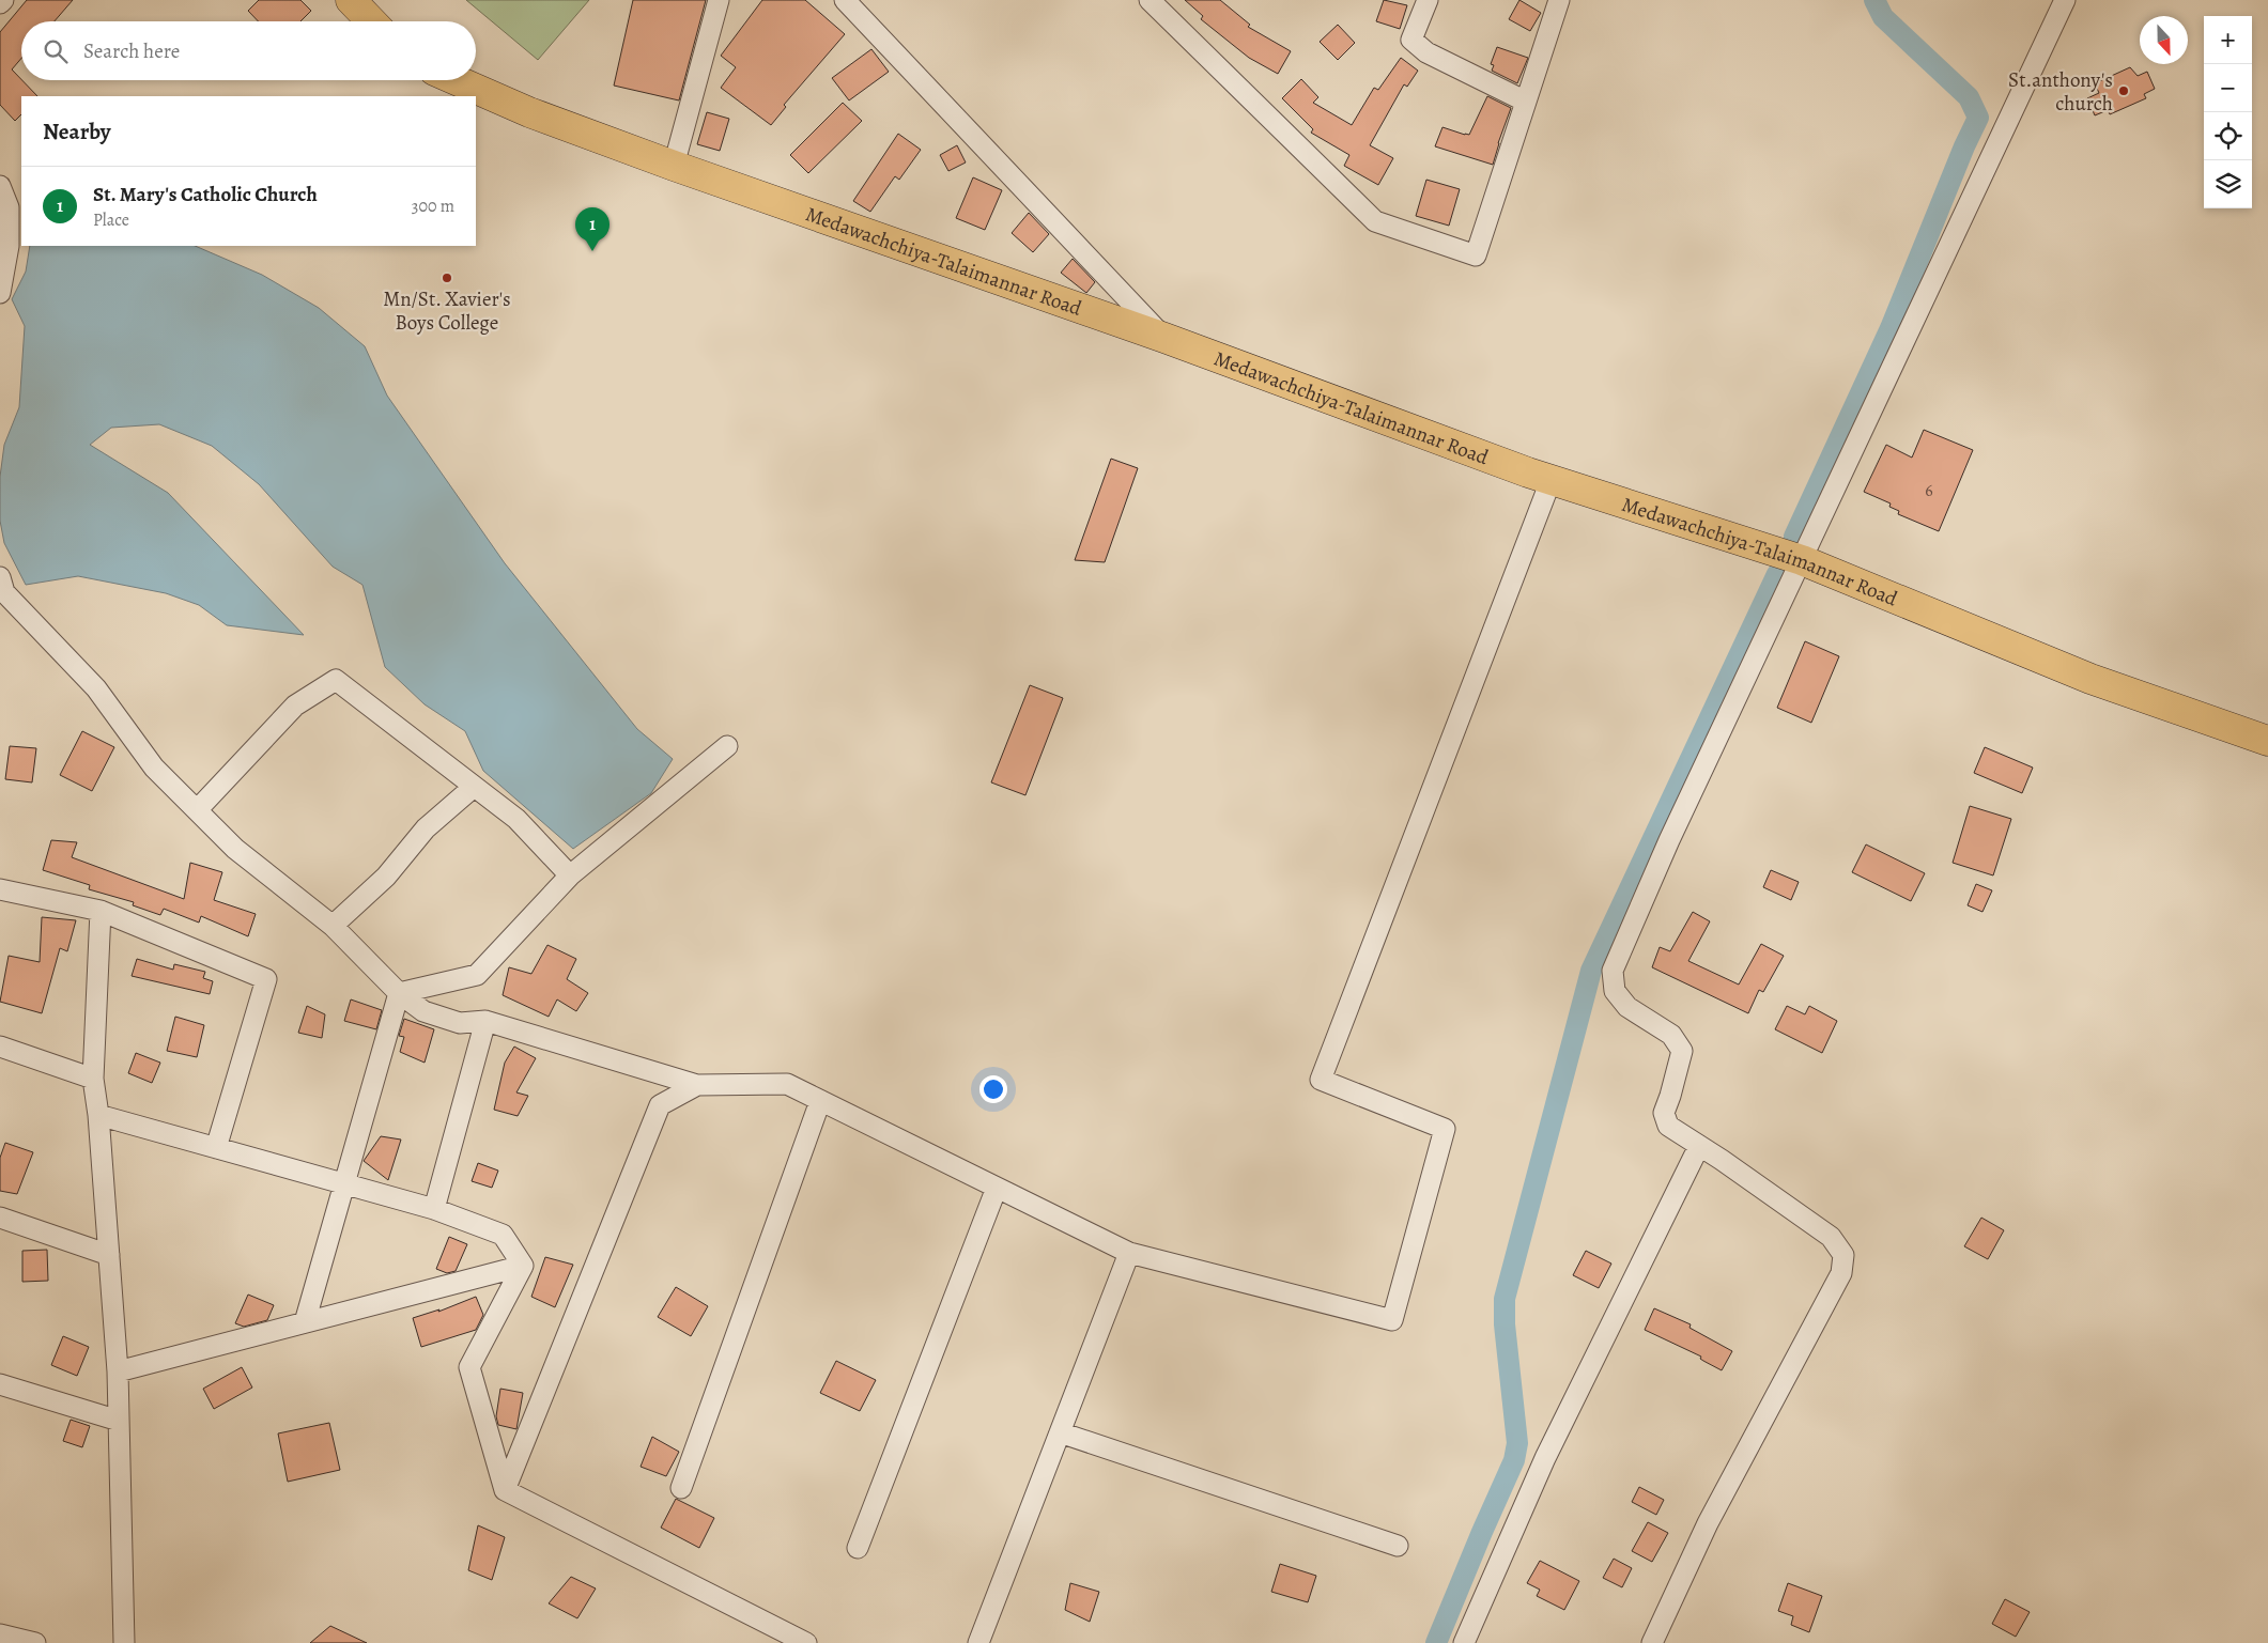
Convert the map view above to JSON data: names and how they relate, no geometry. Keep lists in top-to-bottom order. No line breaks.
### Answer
{"streets":{"highway":["Medawachchiya-Talaimannar Road"]},"places":["St.anthony's church","Mn/St. Xavier's Boys College"],"house_numbers":["6"],"north":"bottom","page":{"map_buttons":["+","−"],"search":"Search here","heading":"Nearby","list":[{"mark":"1","name":"St. Mary's Catholic Church","note":"Place","value":"300 m"}],"pins":"1"}}
